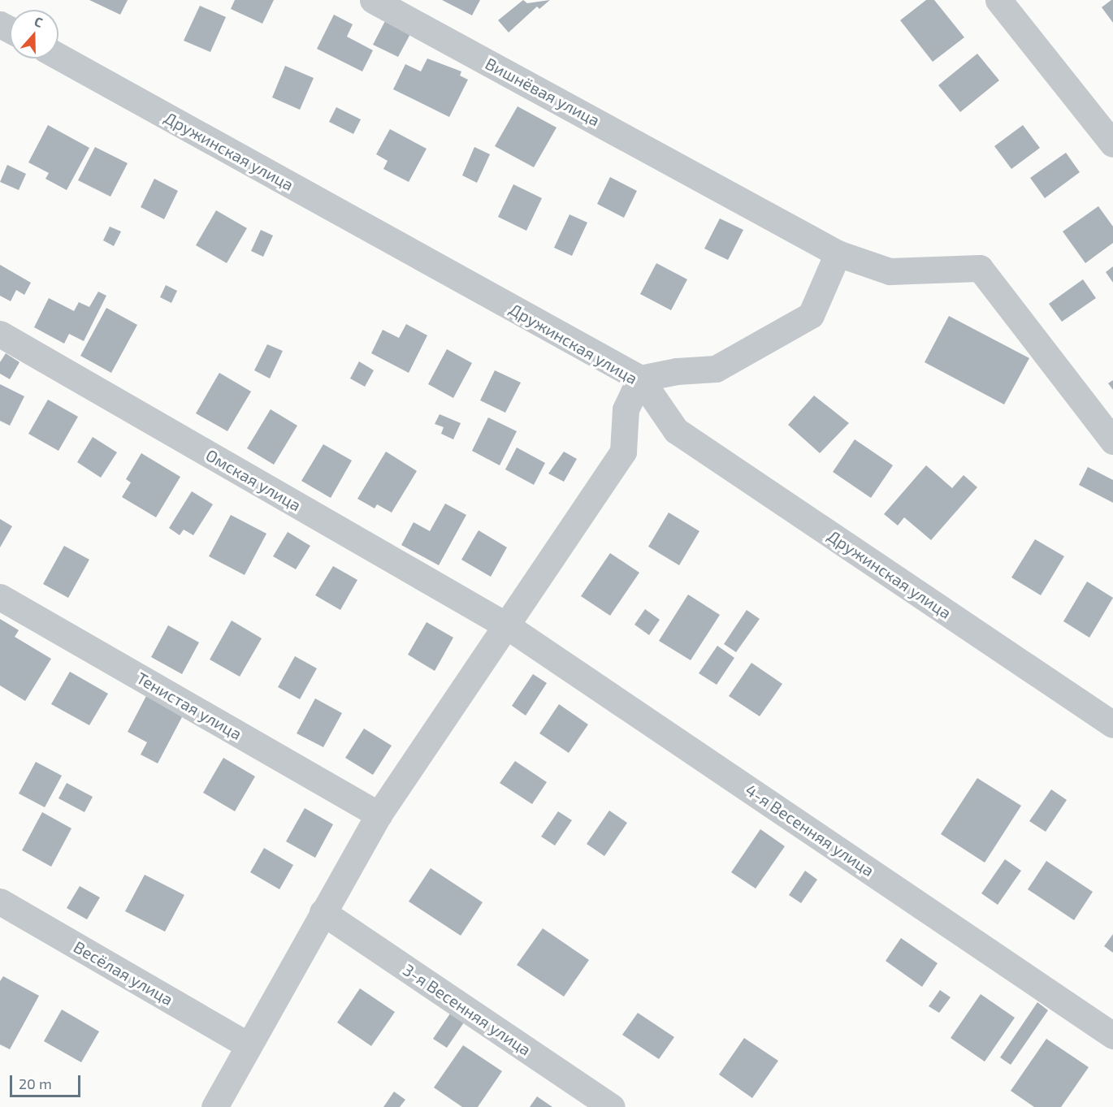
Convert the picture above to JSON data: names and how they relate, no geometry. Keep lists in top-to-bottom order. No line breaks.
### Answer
{"streets":{"street":["Вишнёвая улица","Дружинская улица","Омская улица","Тенистая улица","4-я Весенняя улица","Весёлая улица","3-я Весенняя улица"]},"crossings":[["Омская улица","4-я Весенняя улица"]],"scale_bar":"20 m","north":"top"}
